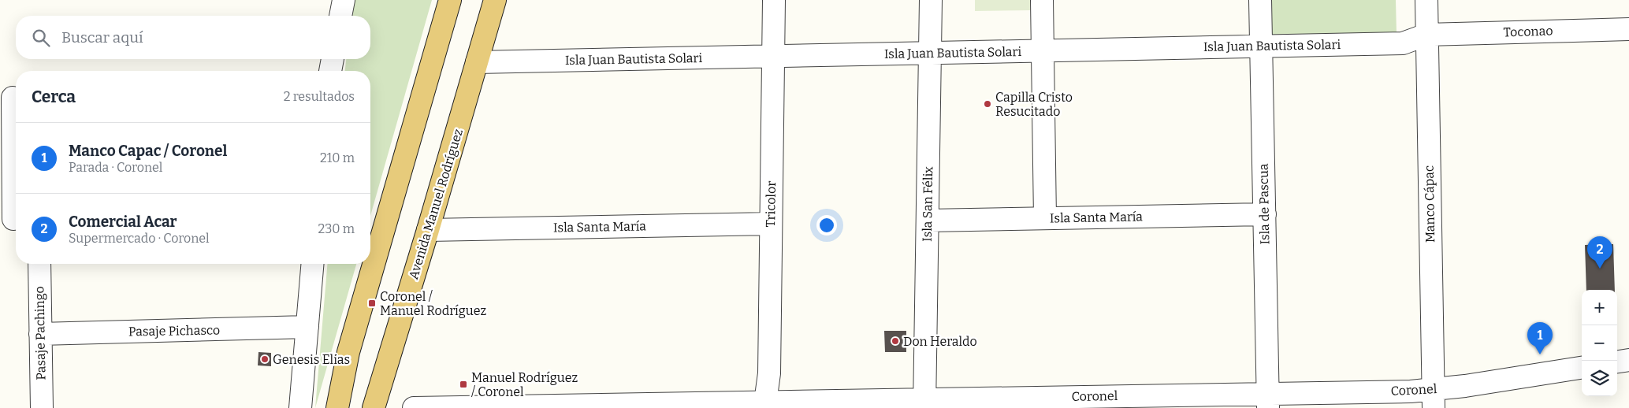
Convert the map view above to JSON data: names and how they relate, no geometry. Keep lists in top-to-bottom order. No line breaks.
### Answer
{"streets":{"main road":["Avenida Manuel Rodríguez"],"street":["Toconao","Isla Juan Bautista Solari","Tricolor","Isla San Félix","Isla de Pascua","Manco Cápac","Isla Santa María","Pasaje Pichasco","Pasaje Pachingo","Coronel"]},"crossings":[["Toconao","Isla Juan Bautista Solari"],["Toconao","Manco Cápac"],["Isla Juan Bautista Solari","Avenida Manuel Rodríguez"],["Isla Juan Bautista Solari","Tricolor"],["Isla Juan Bautista Solari","Isla San Félix"],["Isla Juan Bautista Solari","Isla de Pascua"],["Isla Juan Bautista Solari","Manco Cápac"],["Avenida Manuel Rodríguez","Isla Santa María"],["Tricolor","Isla Santa María"],["Tricolor","Coronel"],["Isla San Félix","Isla Santa María"],["Isla San Félix","Coronel"],["Isla de Pascua","Isla Santa María"],["Isla de Pascua","Coronel"],["Manco Cápac","Coronel"],["Pasaje Pichasco","Pasaje Pachingo"]],"places":{"other":["Capilla Cristo Resucitado","Don Heraldo","Genesis Elias"],"transit":["Coronel / Manuel Rodríguez","Manuel Rodríguez / Coronel"]},"page":{"search":"Buscar aquí","heading":["Cerca","2 resultados"],"list":[{"mark":"1","name":"Manco Capac / Coronel","note":"Parada · Coronel","value":"210 m"},{"mark":"2","name":"Comercial Acar","note":"Supermercado · Coronel","value":"230 m"}],"pins":["2","1"],"map_buttons":["+","−"]}}
